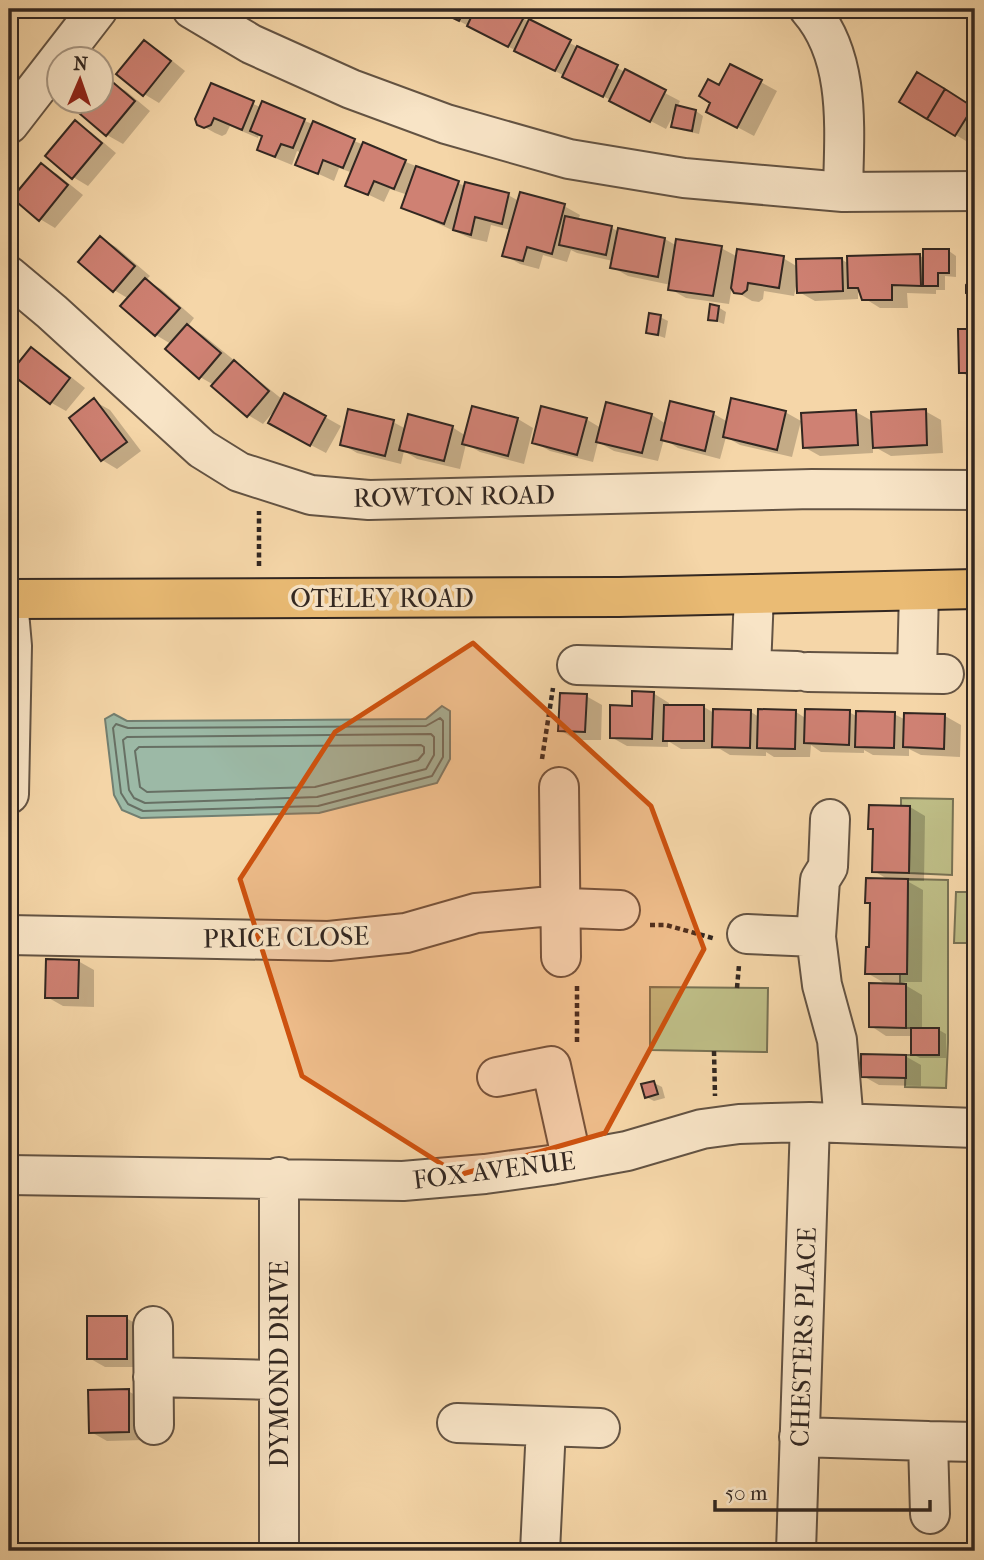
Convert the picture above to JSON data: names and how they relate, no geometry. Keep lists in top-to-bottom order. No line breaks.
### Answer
{"streets":{"main road":["OTELEY ROAD"],"street":["ROWTON ROAD","PRICE CLOSE","FOX AVENUE","CHESTERS PLACE","DYMOND DRIVE"]},"crossings":[["FOX AVENUE","CHESTERS PLACE"],["FOX AVENUE","DYMOND DRIVE"]],"scale_bar":"50 m","north":"top"}
